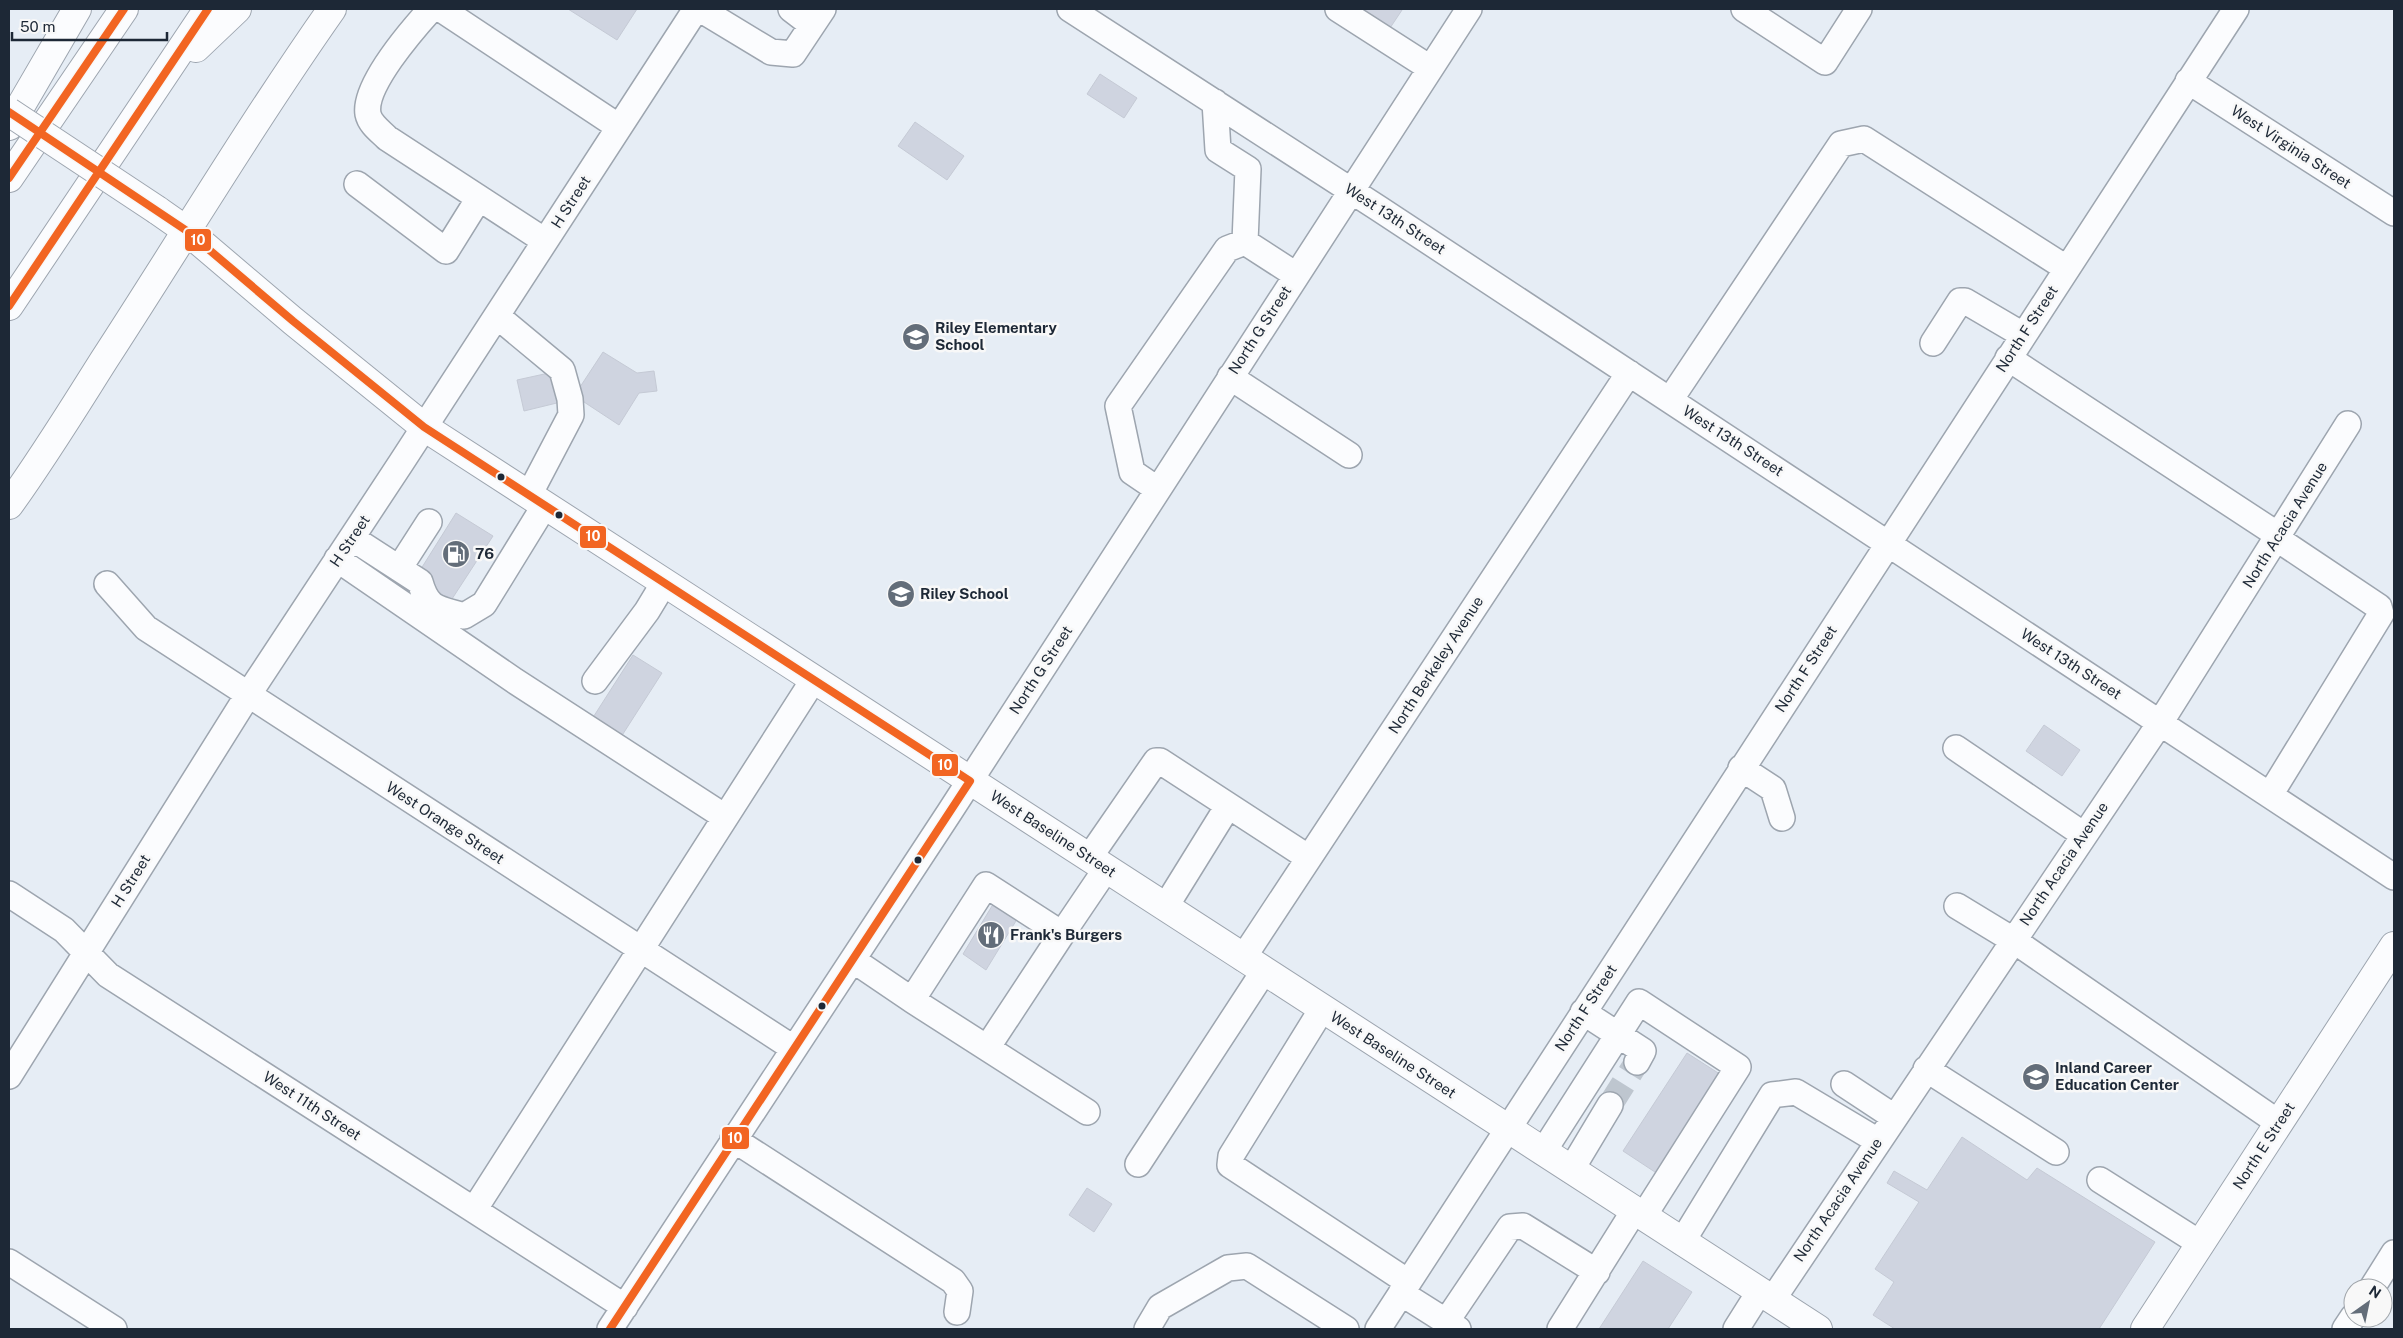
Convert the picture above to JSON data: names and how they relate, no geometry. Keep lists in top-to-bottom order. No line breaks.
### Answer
{"streets":{"main road":["West Baseline Street","North E Street"],"street":["West Virginia Street","H Street","West 13th Street","North F Street","North G Street","North Acacia Avenue","North Berkeley Avenue","West Orange Street","West 11th Street"]},"crossings":[["West Virginia Street","North F Street"],["H Street","West Orange Street"],["H Street","West Baseline Street"],["H Street","West 11th Street"],["West 13th Street","North F Street"],["West 13th Street","North G Street"],["West 13th Street","North Acacia Avenue"],["West 13th Street","North Berkeley Avenue"],["North F Street","West Baseline Street"],["North G Street","West Orange Street"],["North G Street","West Baseline Street"],["North G Street","West 11th Street"],["North Acacia Avenue","West Baseline Street"],["North Berkeley Avenue","West Baseline Street"]],"places":{"school or university":["Riley Elementary School","Riley School","Inland Career Education Center"],"fuel station":["76"],"restaurant":["Frank's Burgers"]},"lines":["transit line 10"],"scale_bar":"50 m","north":"top right"}
